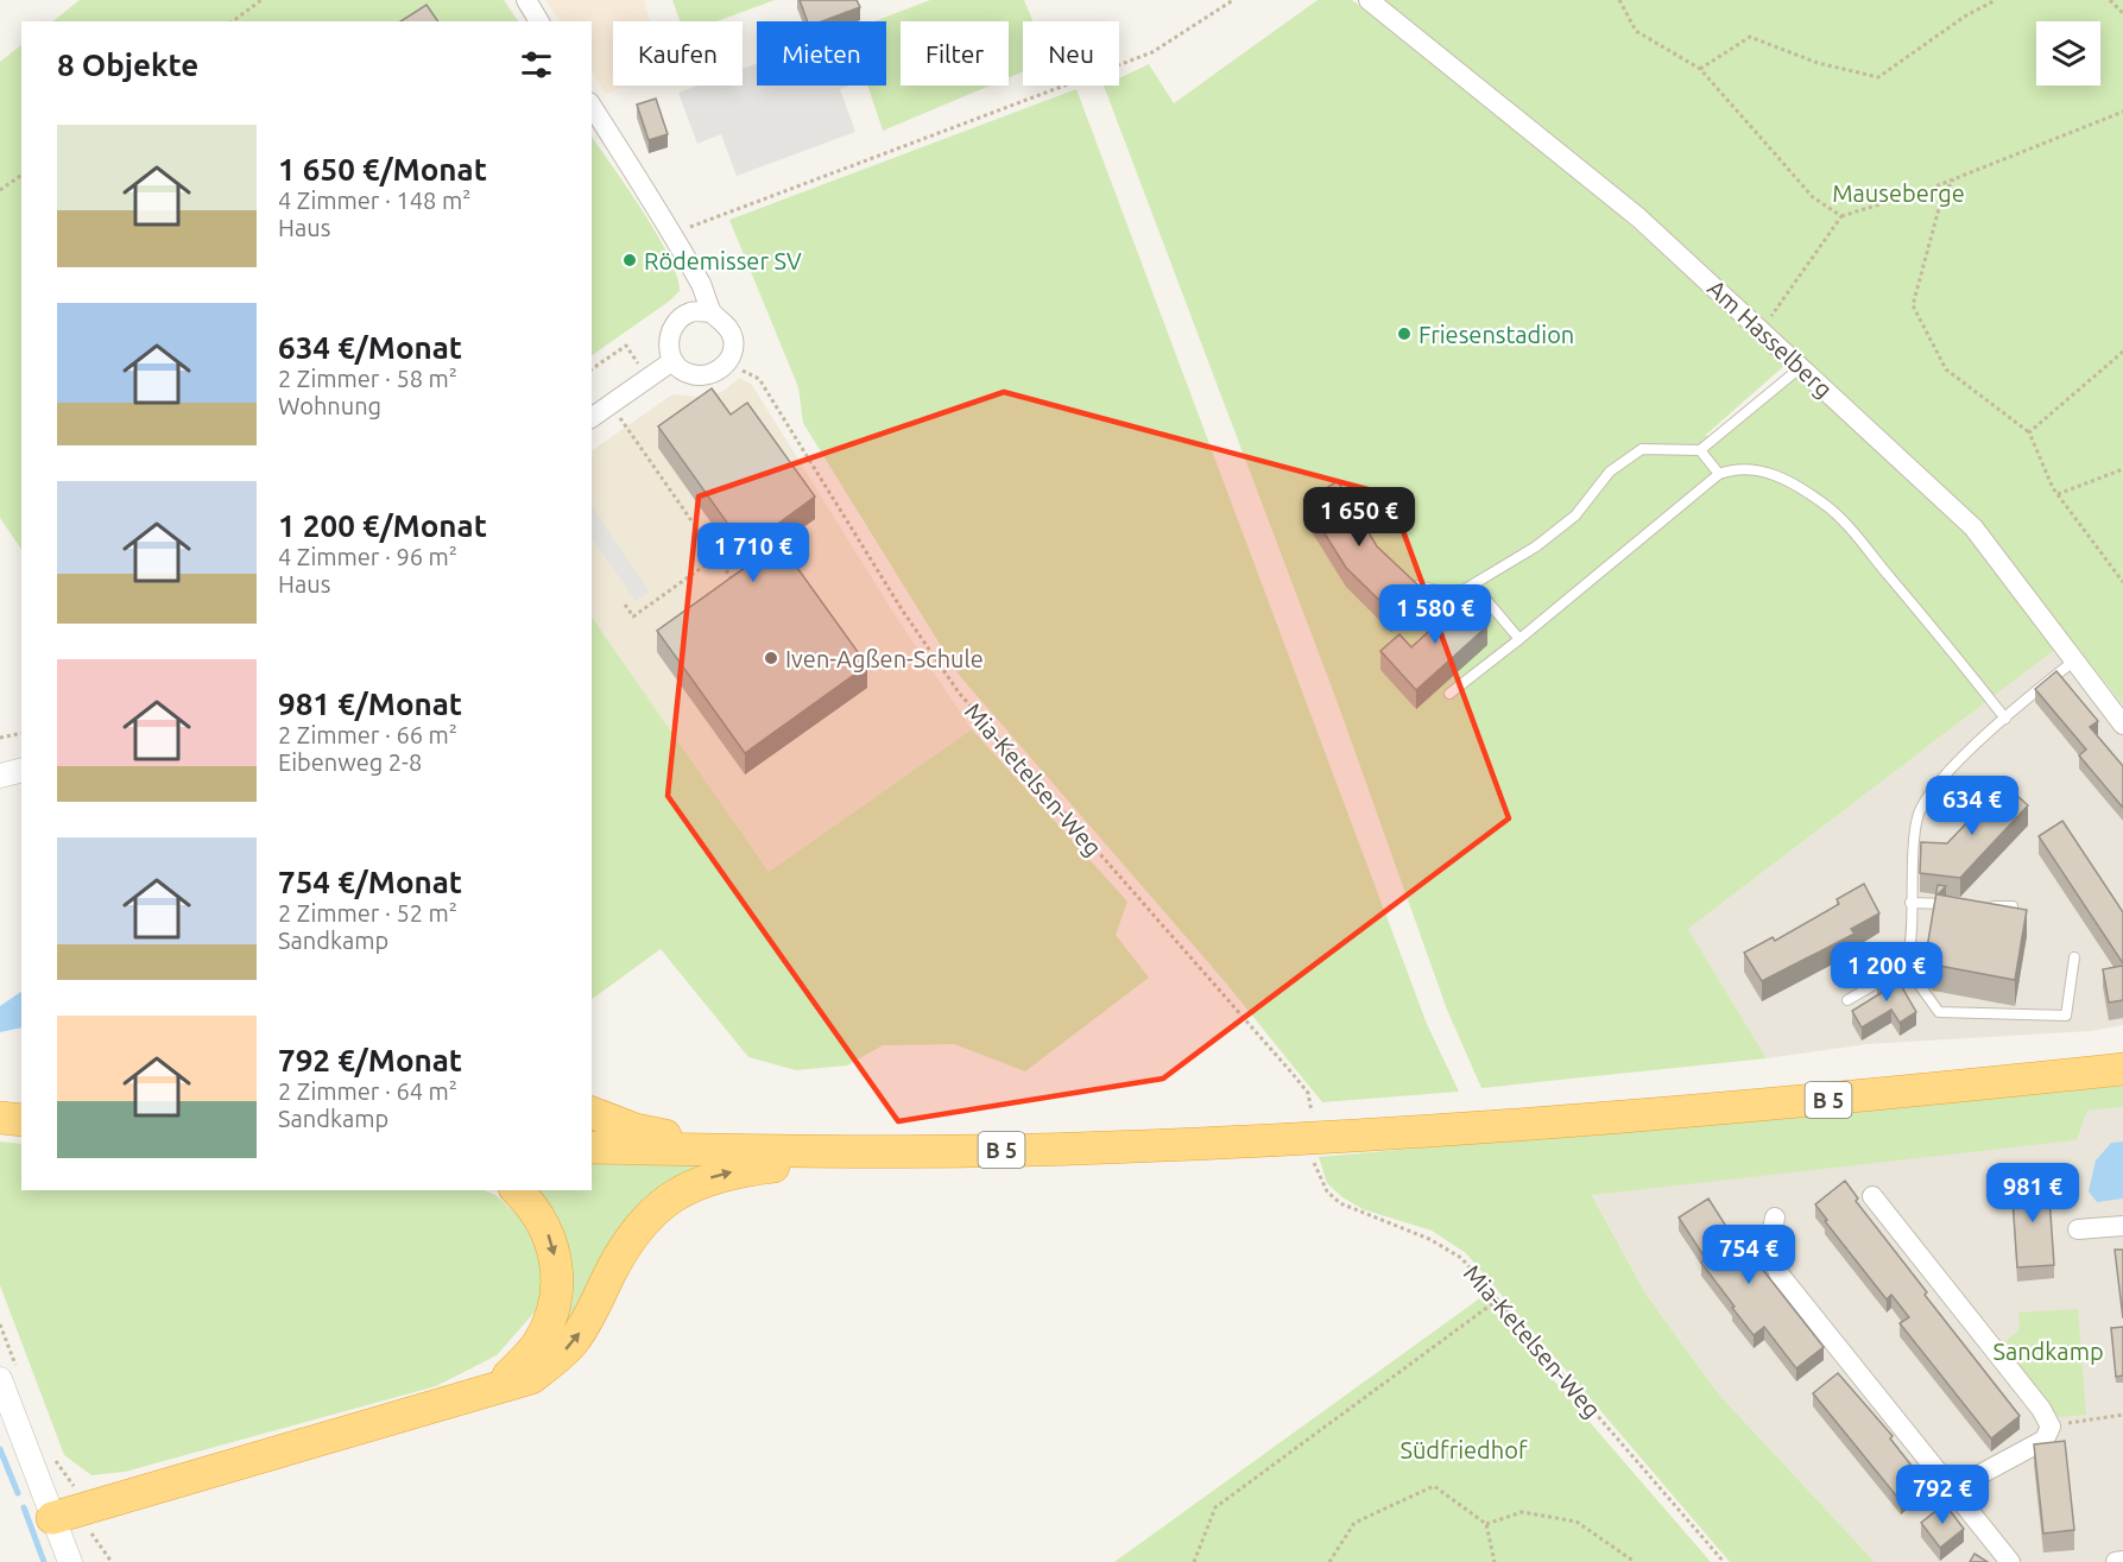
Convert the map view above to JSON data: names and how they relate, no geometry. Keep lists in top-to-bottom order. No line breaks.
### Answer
{"streets":{"highway":["B 5"],"street":["Am Hasselberg"],"path":["Mia-Ketelsen-Weg"]},"parks":["Mauseberge","Sandkamp","Südfriedhof"],"places":["Rödemisser SV","Friesenstadion","Iven-Agßen-Schule"],"page":{"chip":["Kaufen","Mieten","Filter","Neu"],"heading":"8 Objekte","list":[{"name":"1 650 €/Monat","note":"4 Zimmer · 148 m² · Haus"},{"name":"634 €/Monat","note":"2 Zimmer · 58 m² · Wohnung"},{"name":"1 200 €/Monat","note":"4 Zimmer · 96 m² · Haus"},{"name":"981 €/Monat","note":"2 Zimmer · 66 m² · Eibenweg 2-8"},{"name":"754 €/Monat","note":"2 Zimmer · 52 m² · Sandkamp"},{"name":"792 €/Monat","note":"2 Zimmer · 64 m² · Sandkamp"}],"price":["1 650 €","1 710 €","1 580 €","634 €","1 200 €","981 €","754 €","792 €"]}}
